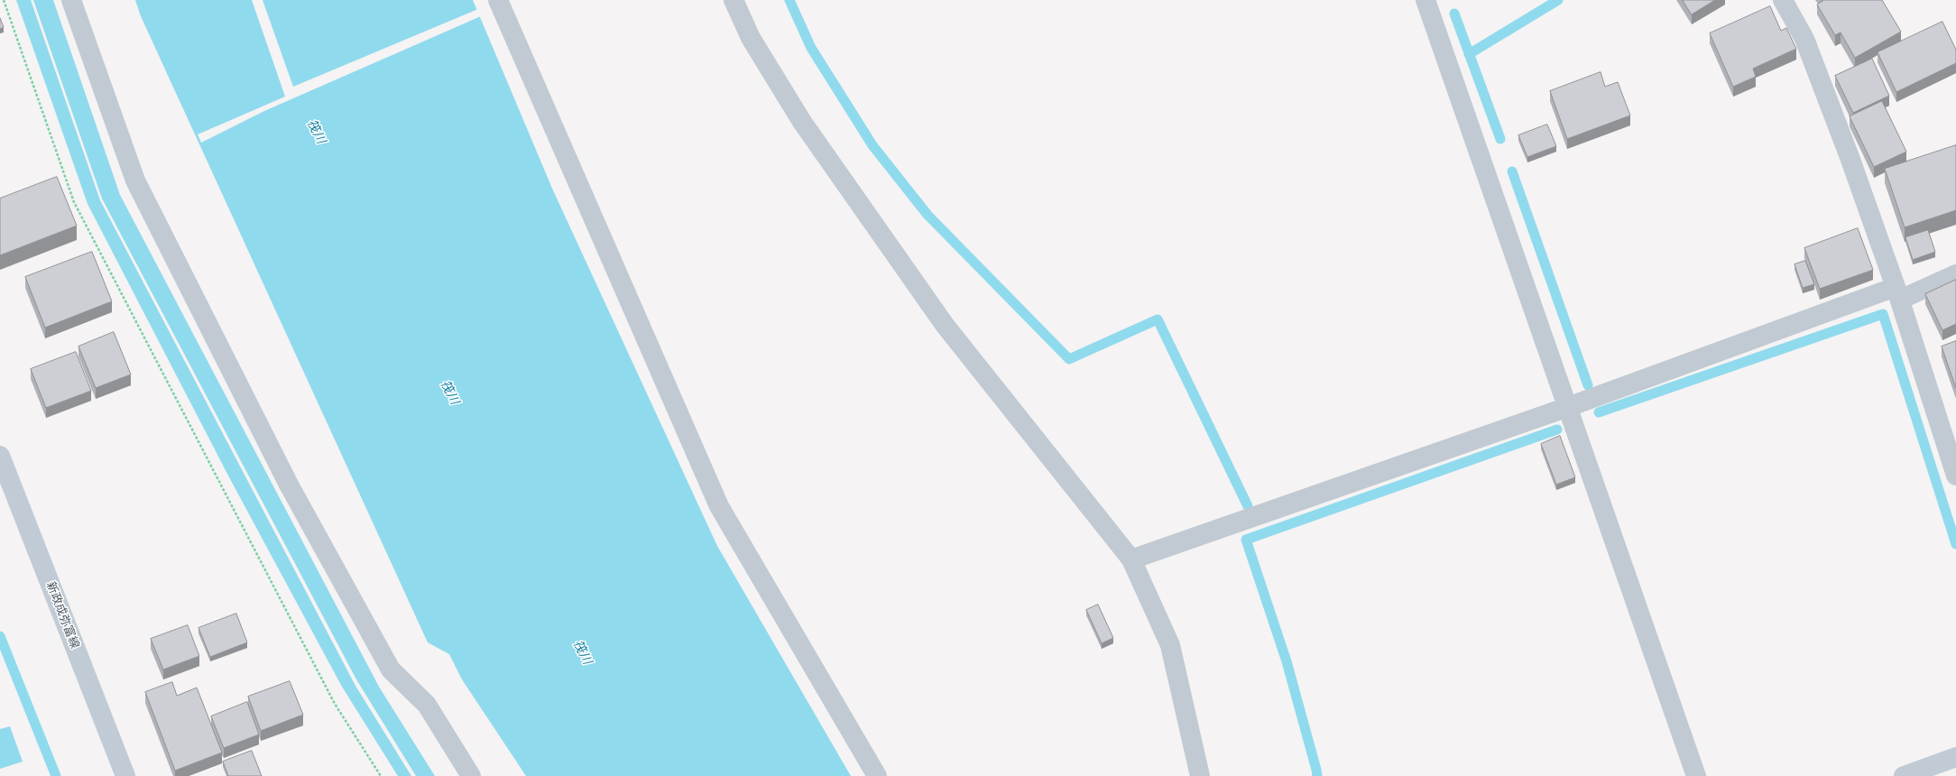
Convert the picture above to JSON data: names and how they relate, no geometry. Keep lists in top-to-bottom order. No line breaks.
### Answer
{"streets":{"main road":["新政成弥富線"]},"water":["筏川"]}
